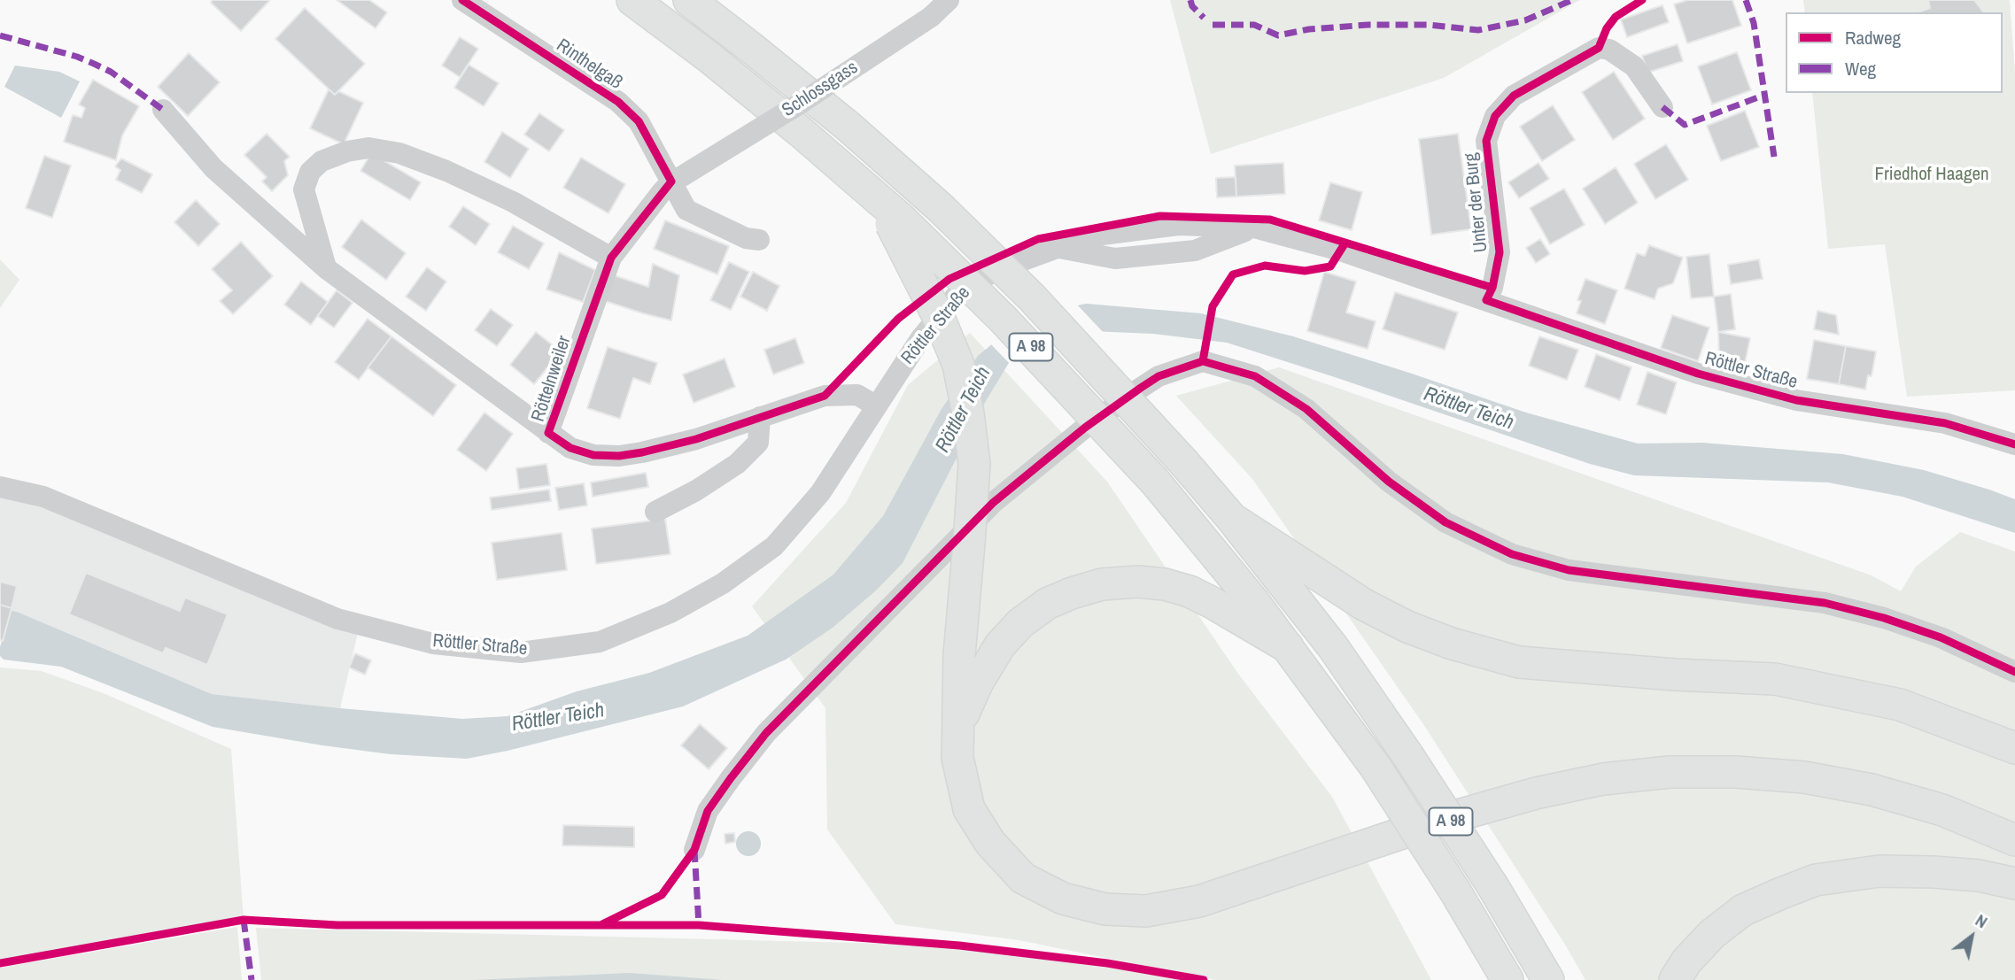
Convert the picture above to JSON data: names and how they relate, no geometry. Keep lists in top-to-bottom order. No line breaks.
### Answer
{"streets":{"highway":["A 98"],"street":["Rinthelgaß","Schlossgass","Unter der Burg","Röttler Straße","Röttelnweiler"]},"crossings":[["Rinthelgaß","Schlossgass"],["Rinthelgaß","Röttelnweiler"],["Schlossgass","Röttelnweiler"],["Unter der Burg","Röttler Straße"],["Röttler Straße","Röttelnweiler"]],"water":["Röttler Teich"],"parks":["Friedhof Haagen"],"legend":["Radweg","Weg"],"north":"top right"}
